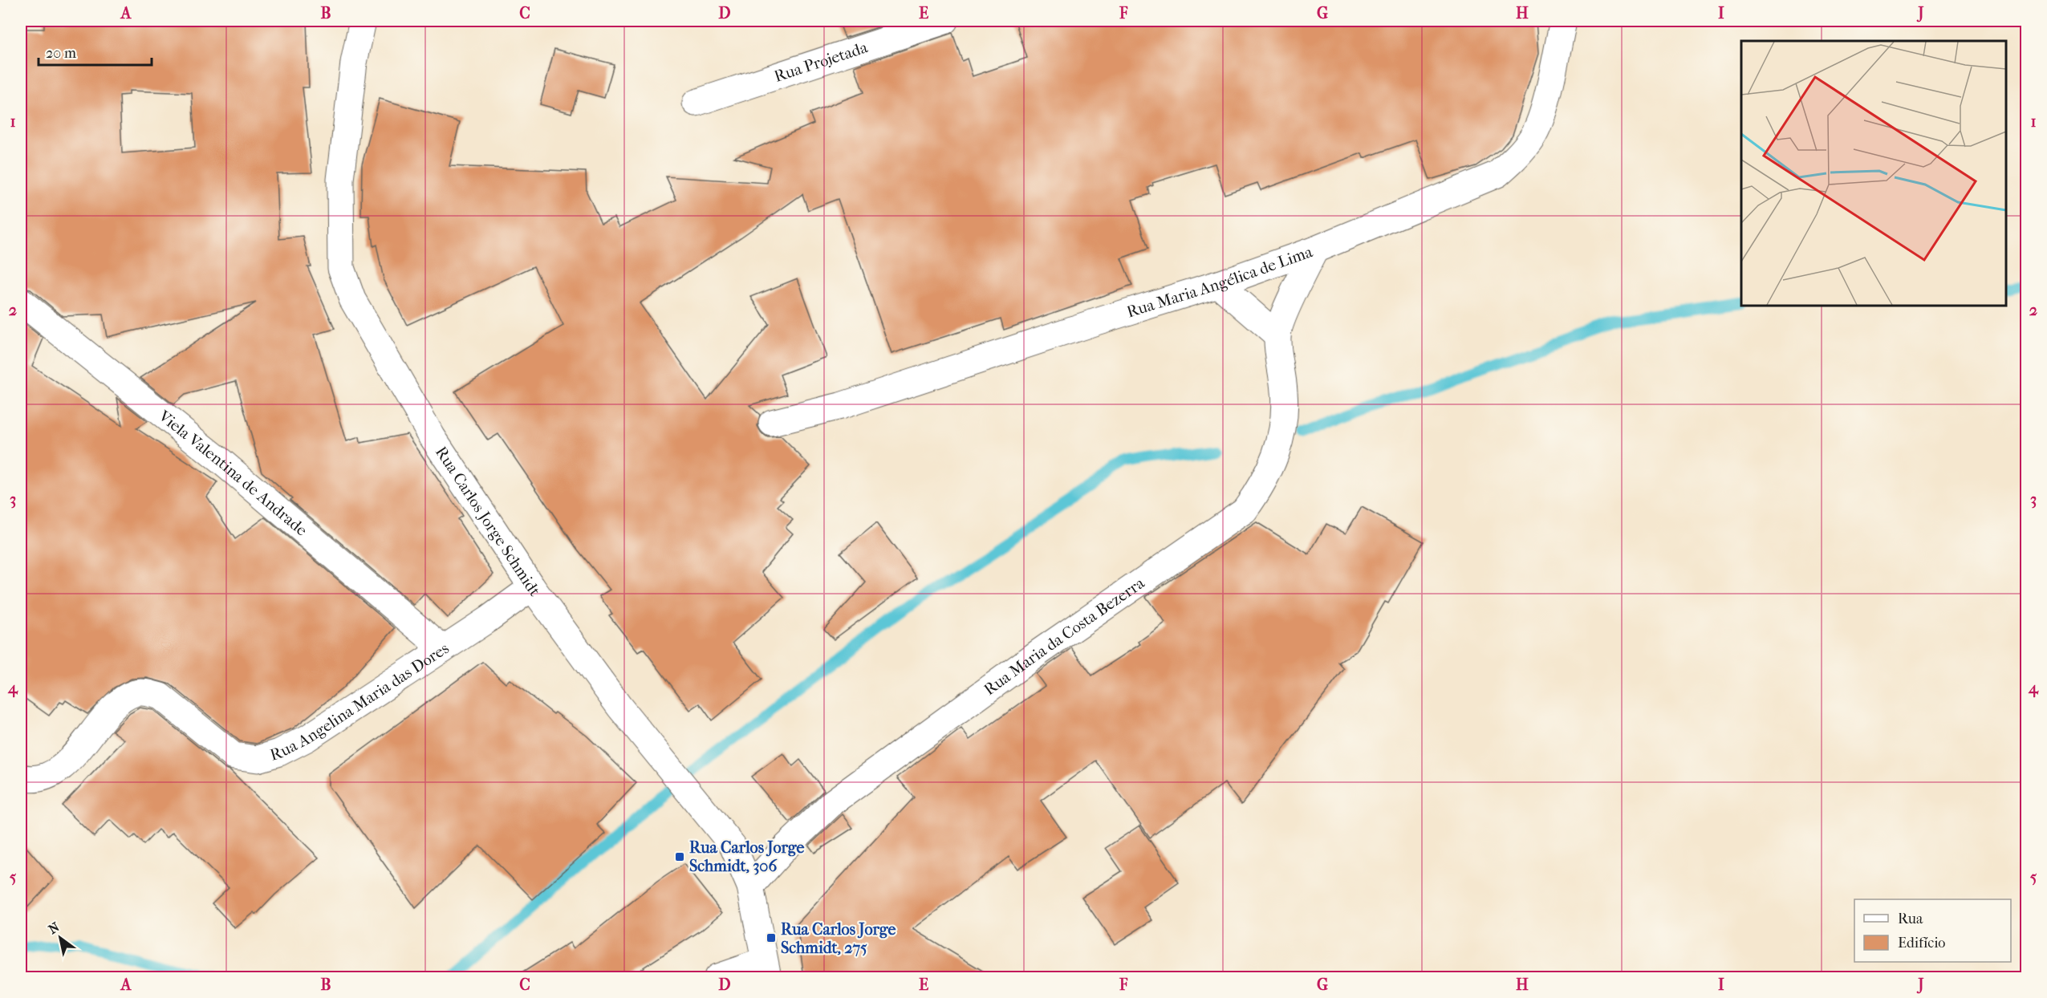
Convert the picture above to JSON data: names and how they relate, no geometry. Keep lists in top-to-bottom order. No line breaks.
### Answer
{"streets":{"street":["Rua Projetada","Rua Maria Angélica de Lima","Viela Valentina de Andrade","Rua Carlos Jorge Schmidt","Rua Maria da Costa Bezerra","Rua Angelina Maria das Dores"]},"crossings":[["Rua Maria Angélica de Lima","Rua Maria da Costa Bezerra"],["Viela Valentina de Andrade","Rua Angelina Maria das Dores"],["Rua Carlos Jorge Schmidt","Rua Maria da Costa Bezerra"],["Rua Carlos Jorge Schmidt","Rua Angelina Maria das Dores"]],"places":{"transit":["Rua Carlos Jorge Schmidt, 306","Rua Carlos Jorge Schmidt, 275"]},"legend":["Rua","Edifício"],"scale_bar":"20 m","north":"top left","grid":{"columns":["A","B","C","D","E","F","G","H","I","J"],"rows":["1","2","3","4","5"]}}
